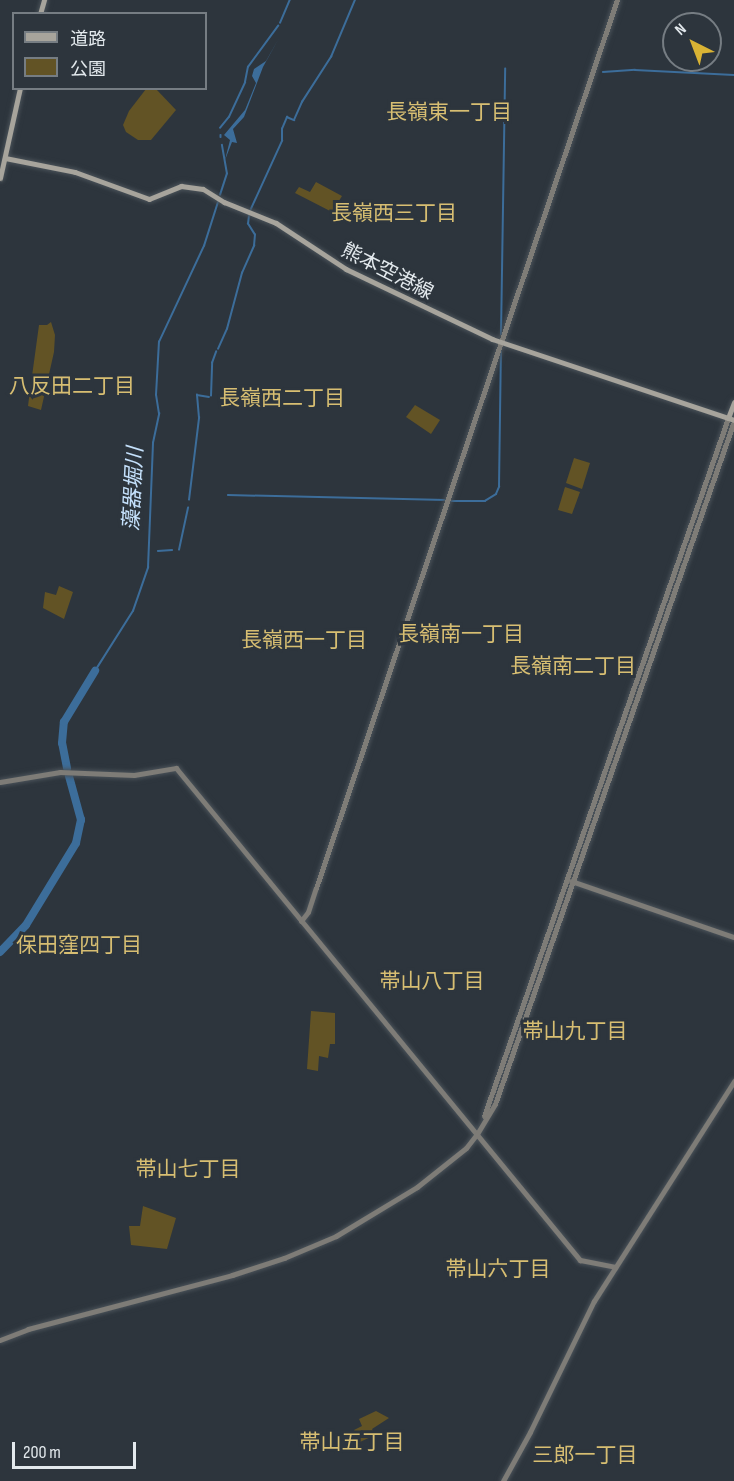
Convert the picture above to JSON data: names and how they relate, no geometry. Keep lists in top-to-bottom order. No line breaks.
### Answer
{"streets":{"main road":["熊本空港線"]},"districts":["長嶺東一丁目","長嶺西三丁目","八反田二丁目","長嶺西二丁目","長嶺南一丁目","長嶺西一丁目","長嶺南二丁目","保田窪四丁目","帯山八丁目","帯山九丁目","帯山七丁目","帯山六丁目","帯山五丁目","三郎一丁目"],"water":["藻器堀川"],"legend":["道路","公園"],"scale_bar":"200 m","north":"top left"}
